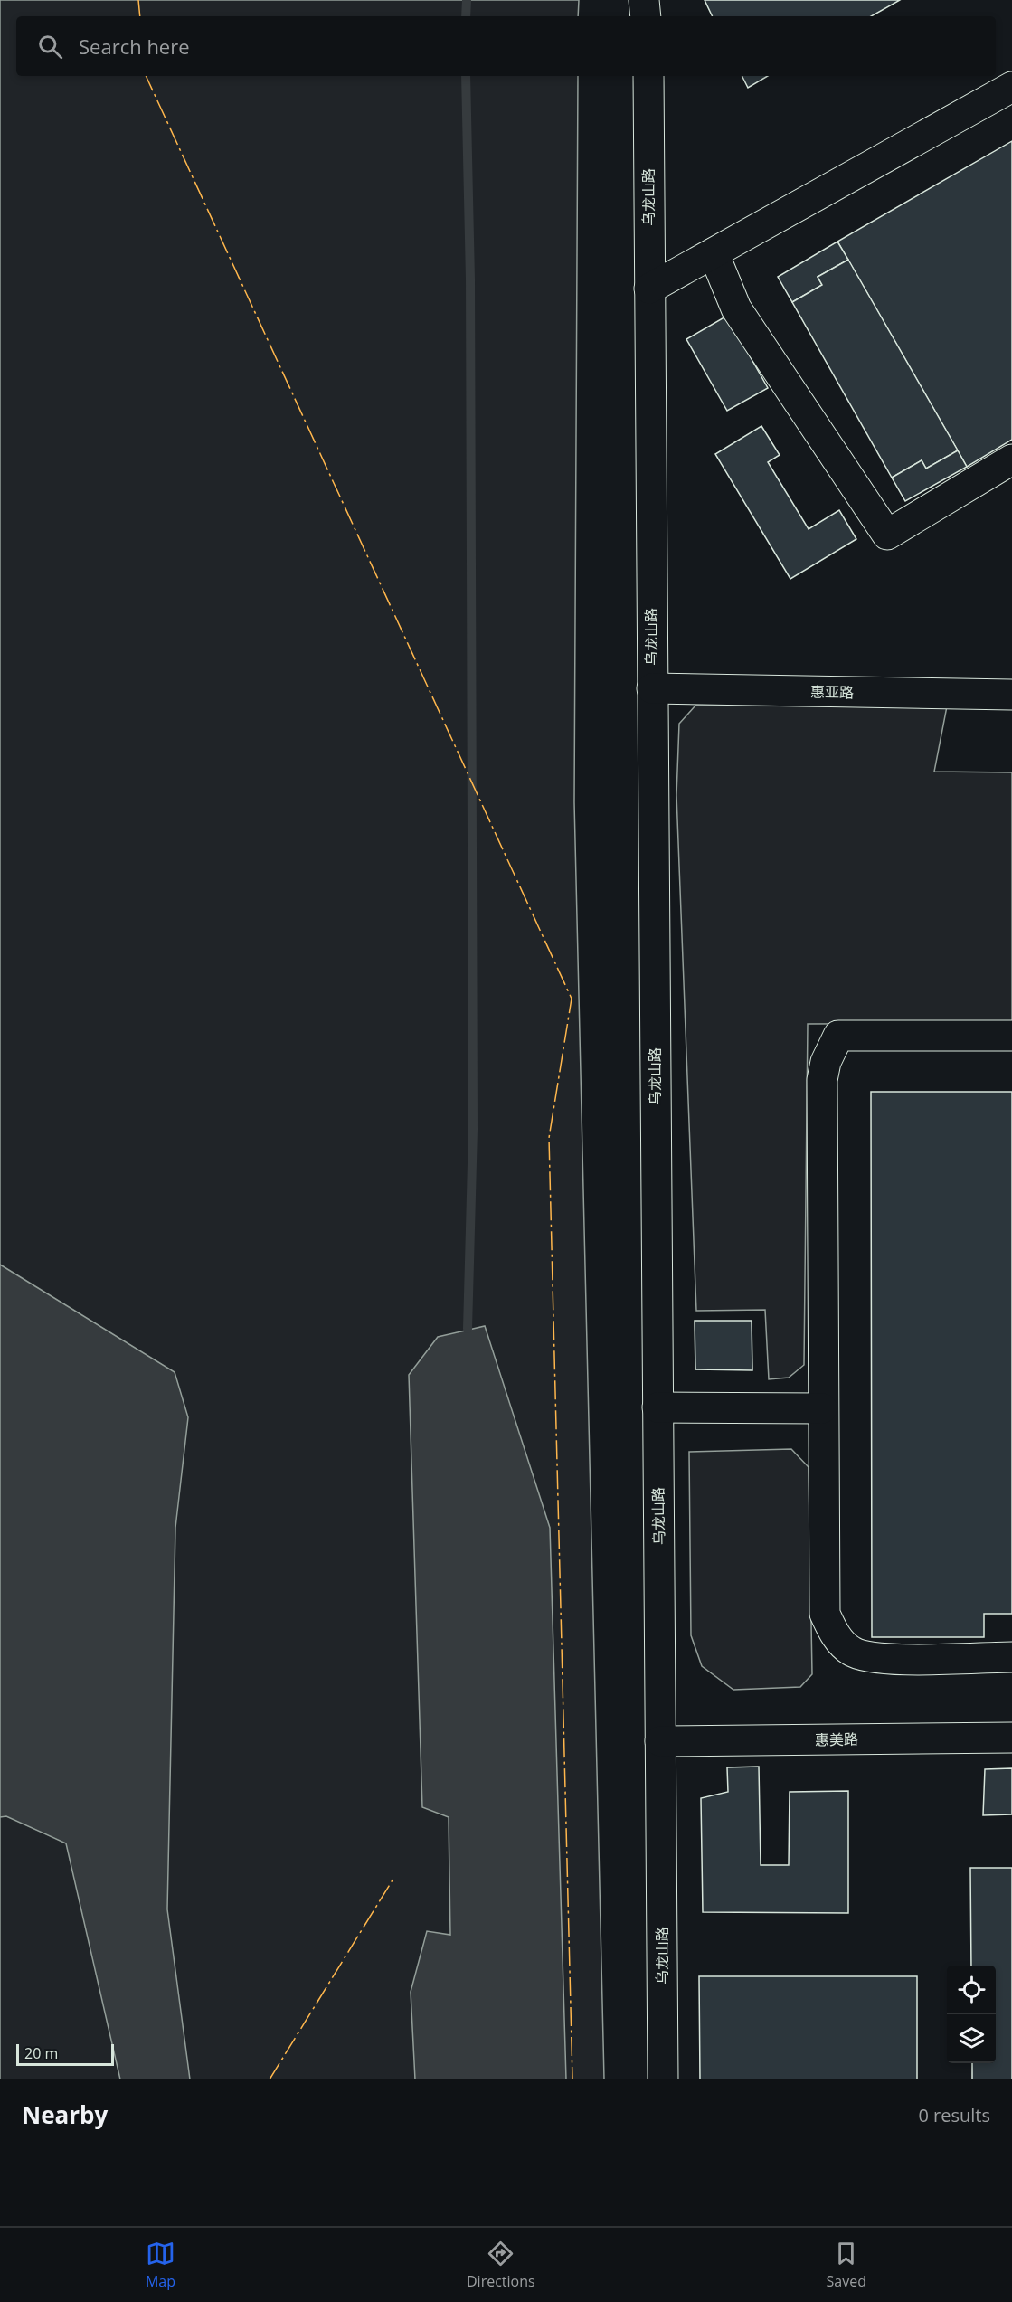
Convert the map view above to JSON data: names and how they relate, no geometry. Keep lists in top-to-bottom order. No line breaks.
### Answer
{"streets":{"street":["乌龙山路","惠亚路","惠美路"]},"crossings":[["乌龙山路","惠亚路"],["乌龙山路","惠美路"]],"scale_bar":"20 m","page":{"search":"Search here","scale":"20 m","heading":["Nearby","0 results"],"nav":["Map","Directions","Saved"]}}
